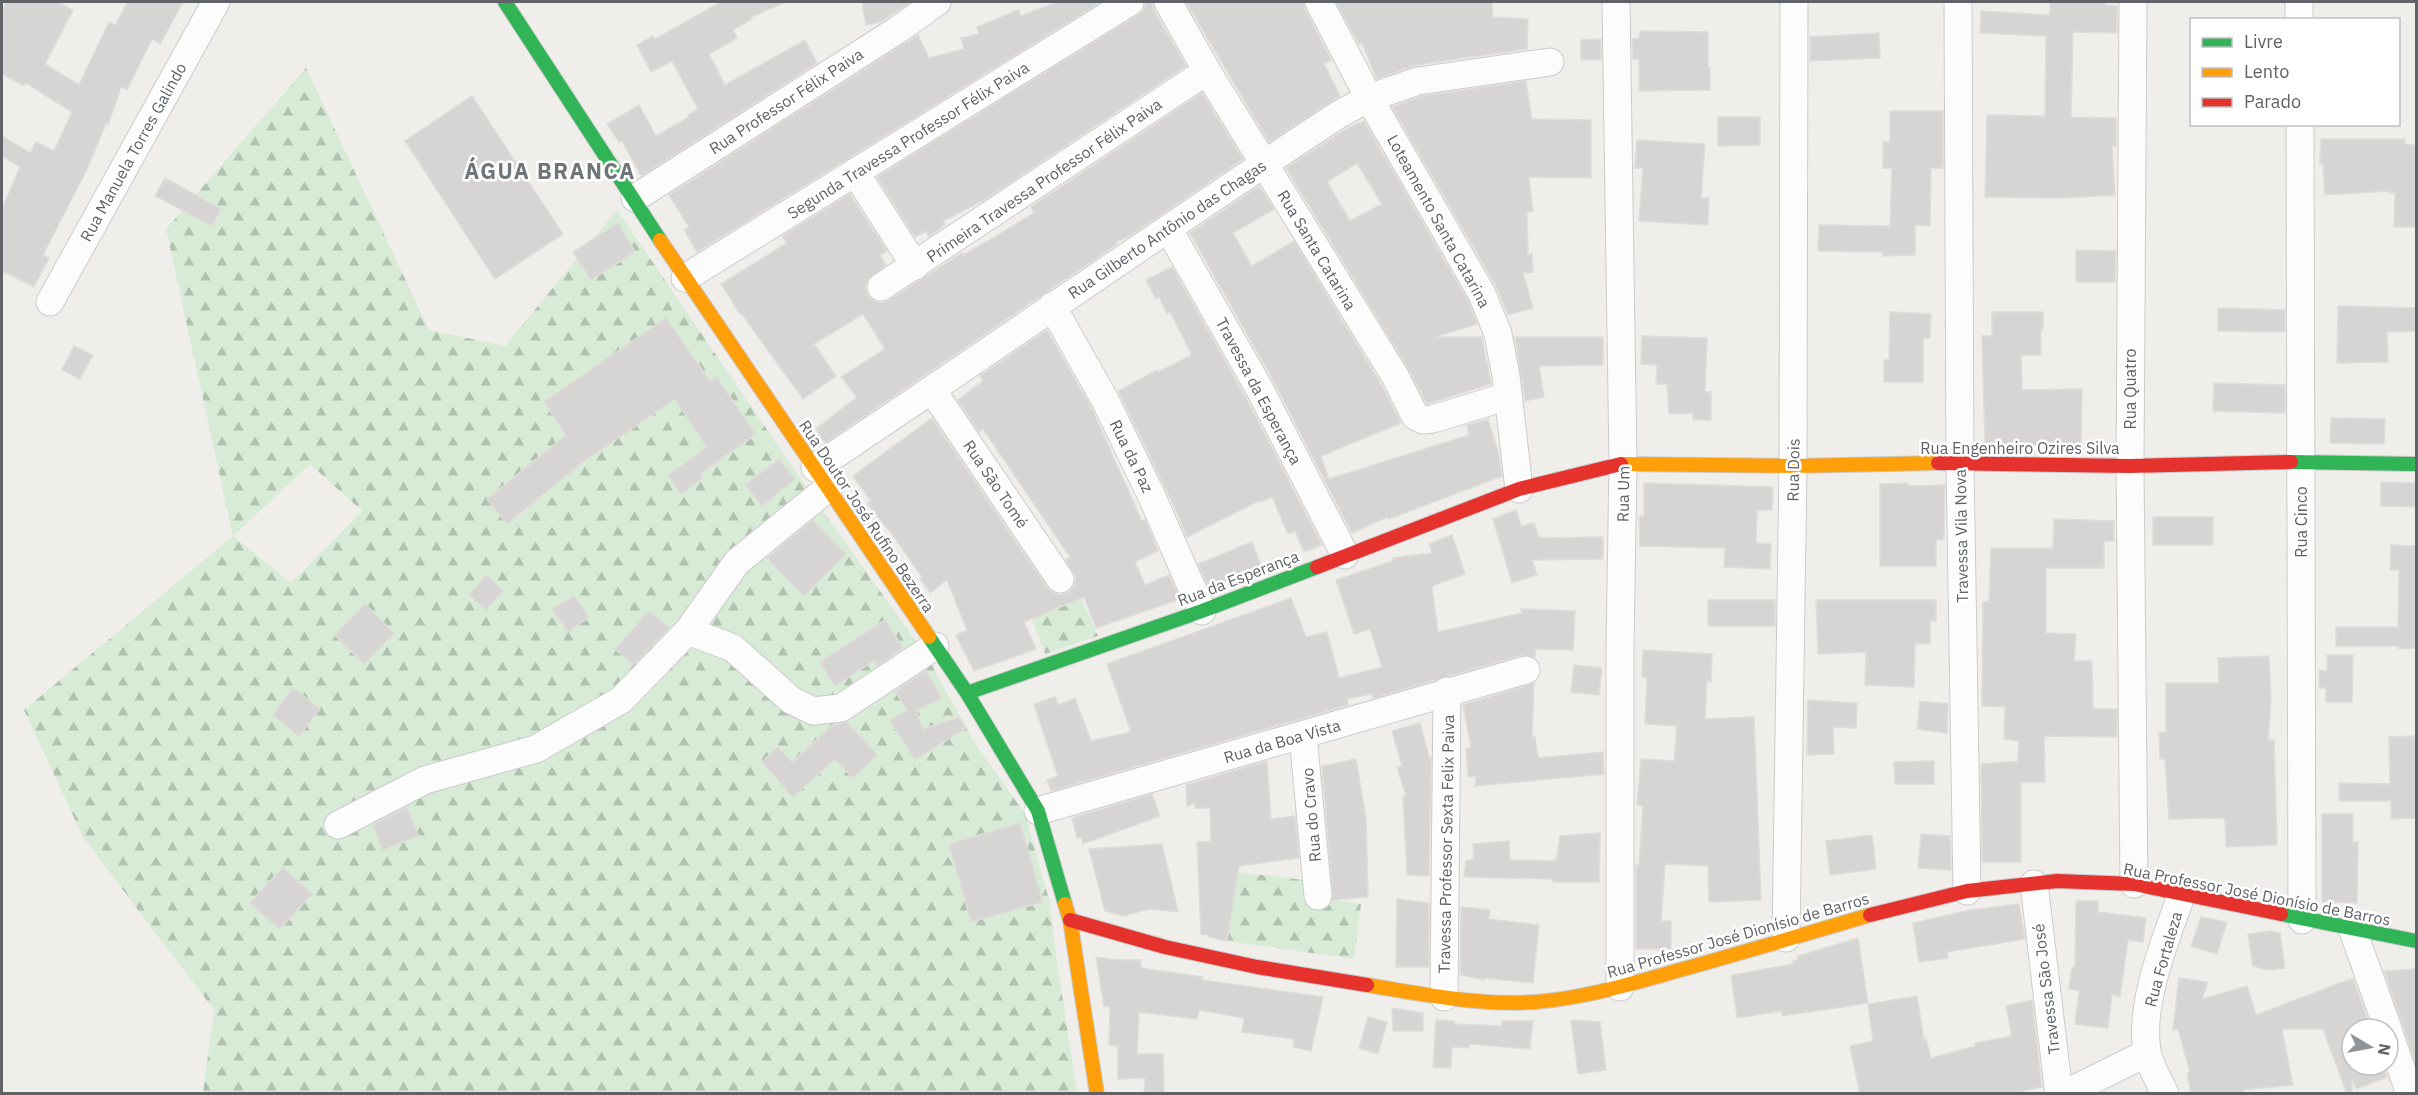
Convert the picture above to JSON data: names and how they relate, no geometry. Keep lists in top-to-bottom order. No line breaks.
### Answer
{"streets":{"street":["Rua Professor Félix Paiva","Segunda Travessa Professor Félix Paiva","Rua Manuela Torres Galindo","Primeira Travessa Professor Félix Paiva","Loteamento Santa Catarina","Rua Gilberto Antônio das Chagas","Rua Santa Catarina","Rua Quatro","Travessa da Esperança","Rua Engenheiro Ozires Silva","Rua da Paz","Rua Dois","Rua São Tomé","Rua Um","Rua Doutor José Rufino Bezerra","Rua Cinco","Travessa Vila Nova","Rua da Esperança","Rua da Boa Vista","Rua do Cravo","Travessa Professor Sexta Felix Paiva","Rua Professor José Dionísio de Barros","Rua Fortaleza","Travessa São José"]},"crossings":[["Rua Professor Félix Paiva","Rua Doutor José Rufino Bezerra"],["Segunda Travessa Professor Félix Paiva","Rua Doutor José Rufino Bezerra"],["Primeira Travessa Professor Félix Paiva","Rua Santa Catarina"],["Loteamento Santa Catarina","Rua Gilberto Antônio das Chagas"],["Loteamento Santa Catarina","Rua Santa Catarina"],["Loteamento Santa Catarina","Rua Engenheiro Ozires Silva"],["Loteamento Santa Catarina","Rua da Esperança"],["Rua Gilberto Antônio das Chagas","Rua Santa Catarina"],["Rua Gilberto Antônio das Chagas","Travessa da Esperança"],["Rua Gilberto Antônio das Chagas","Rua da Paz"],["Rua Gilberto Antônio das Chagas","Rua São Tomé"],["Rua Gilberto Antônio das Chagas","Rua Doutor José Rufino Bezerra"],["Rua Quatro","Rua Engenheiro Ozires Silva"],["Rua Quatro","Rua Professor José Dionísio de Barros"],["Travessa da Esperança","Rua da Esperança"],["Rua Engenheiro Ozires Silva","Rua Dois"],["Rua Engenheiro Ozires Silva","Rua Um"],["Rua Engenheiro Ozires Silva","Rua Cinco"],["Rua Engenheiro Ozires Silva","Travessa Vila Nova"],["Rua Engenheiro Ozires Silva","Rua da Esperança"],["Rua da Paz","Rua da Esperança"],["Rua Dois","Rua Professor José Dionísio de Barros"],["Rua Um","Rua Professor José Dionísio de Barros"],["Rua Doutor José Rufino Bezerra","Rua da Esperança"],["Rua Doutor José Rufino Bezerra","Rua da Boa Vista"],["Rua Doutor José Rufino Bezerra","Rua Professor José Dionísio de Barros"],["Rua Cinco","Rua Professor José Dionísio de Barros"],["Travessa Vila Nova","Rua Professor José Dionísio de Barros"],["Rua da Boa Vista","Rua do Cravo"],["Rua da Boa Vista","Travessa Professor Sexta Felix Paiva"],["Travessa Professor Sexta Felix Paiva","Rua Professor José Dionísio de Barros"],["Rua Professor José Dionísio de Barros","Rua Fortaleza"],["Rua Professor José Dionísio de Barros","Travessa São José"]],"districts":["ÁGUA BRANCA"],"legend":["Livre","Lento","Parado"],"north":"right"}
